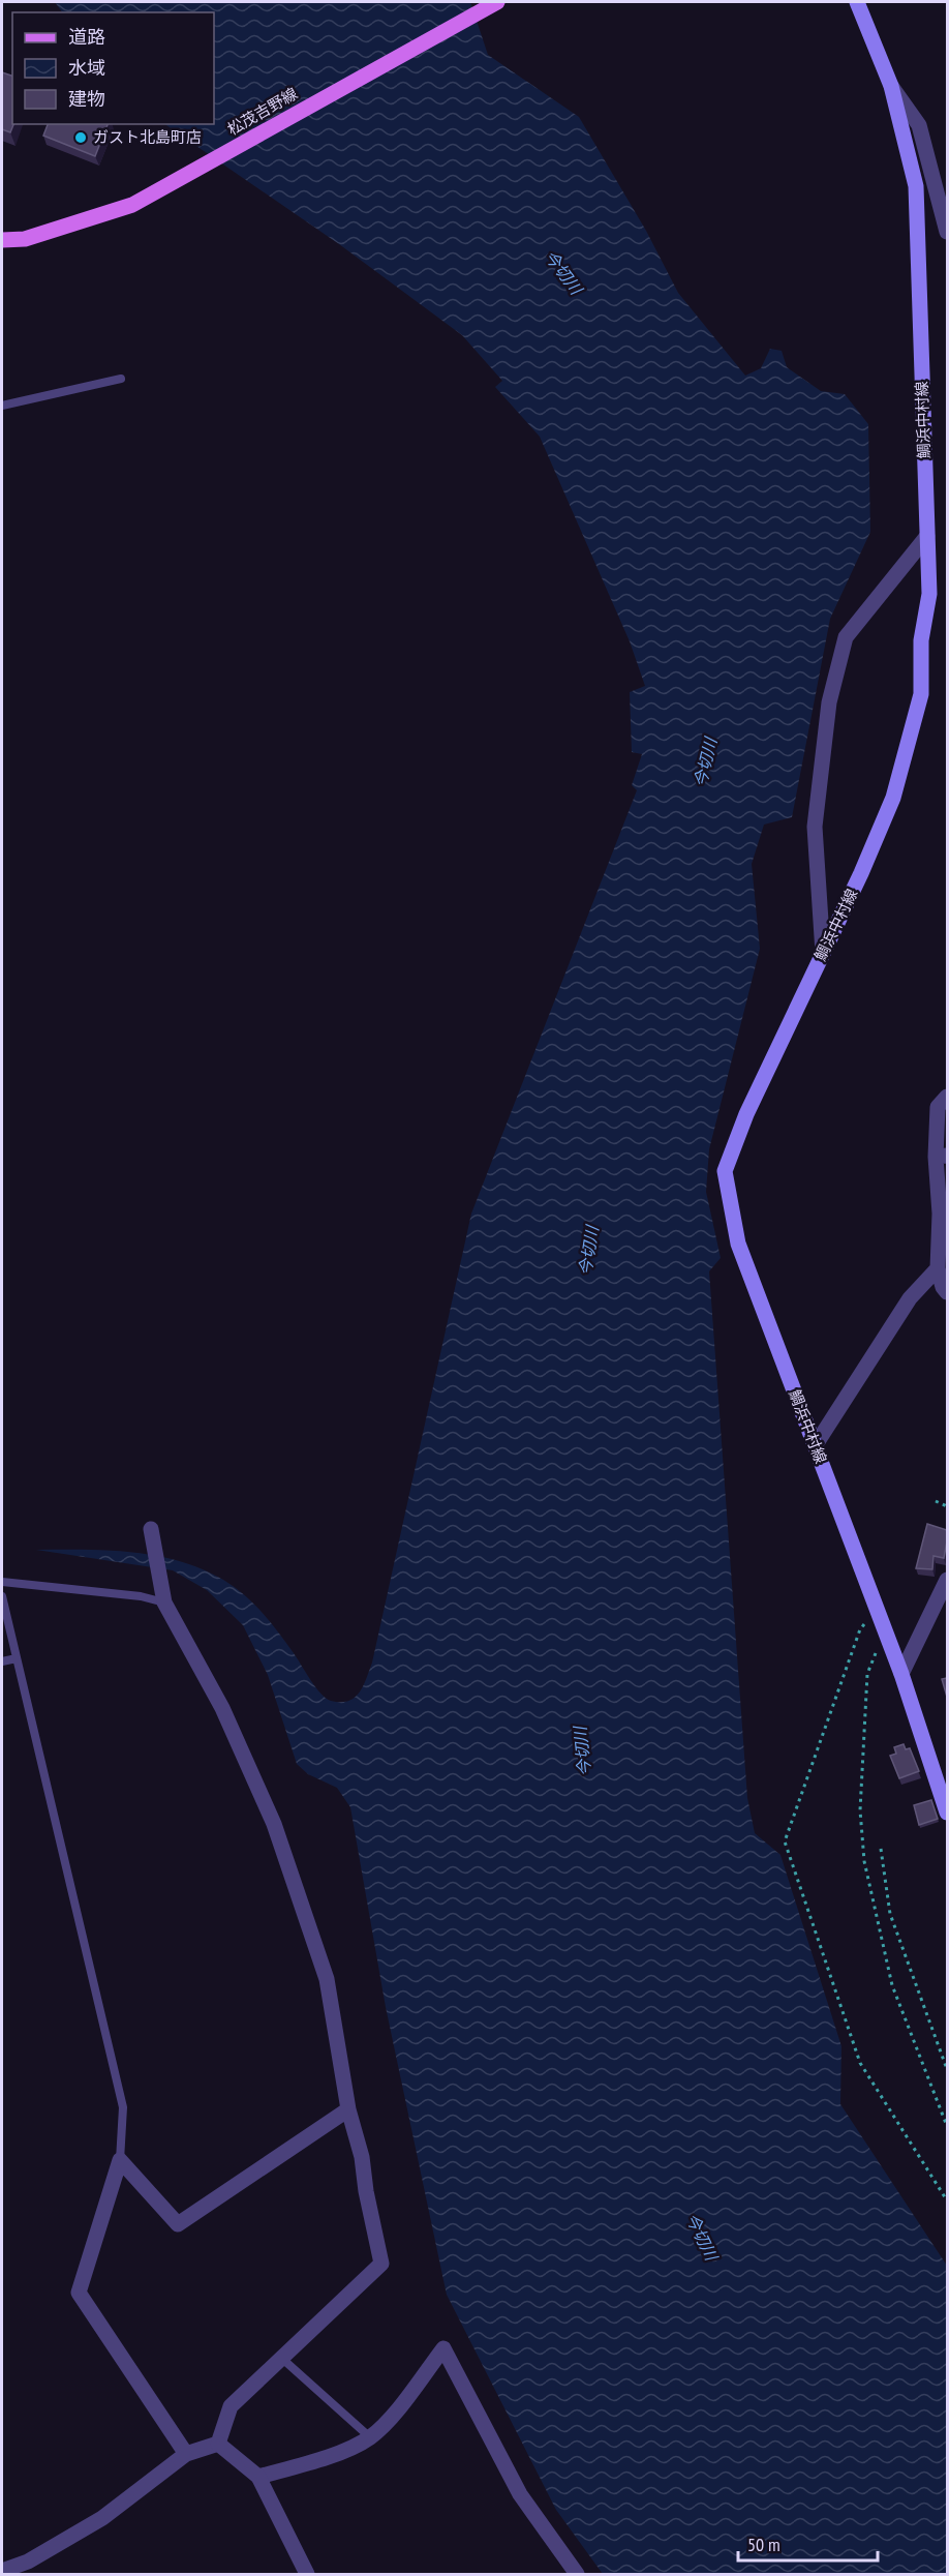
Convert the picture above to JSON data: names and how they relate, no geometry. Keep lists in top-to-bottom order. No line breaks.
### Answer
{"streets":{"main road":["松茂吉野線","鯛浜中村線"]},"water":["今切川"],"places":["ガスト北島町店"],"legend":["道路","水域","建物"],"scale_bar":"50 m"}
